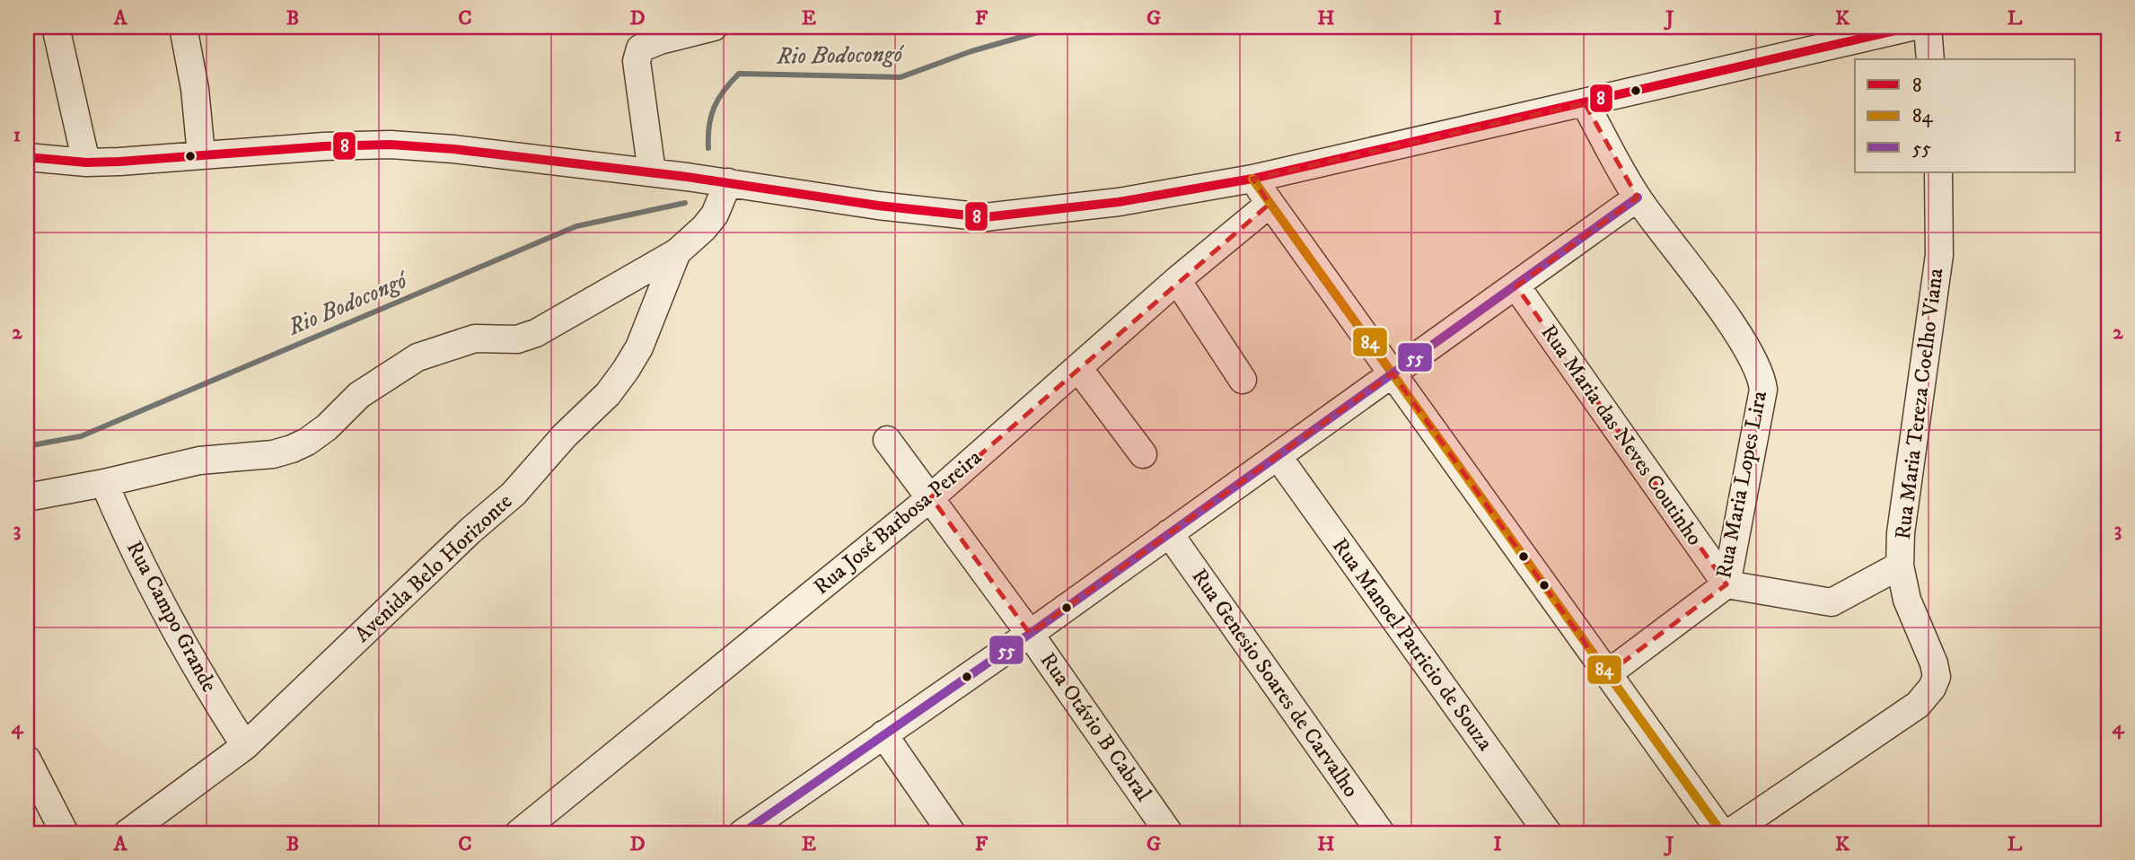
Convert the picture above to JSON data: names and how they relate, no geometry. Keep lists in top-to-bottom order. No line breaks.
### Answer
{"streets":{"street":["Rua Maria Tereza Coelho Viana","Rua Maria das Neves Coutinho","Rua Maria Lopes Lira","Rua José Barbosa Pereira","Avenida Belo Horizonte","Rua Campo Grande","Rua Manoel Patricio de Souza","Rua Genesio Soares de Carvalho","Rua Otávio B Cabral"]},"crossings":[["Rua Maria das Neves Coutinho","Rua Maria Lopes Lira"],["Rua José Barbosa Pereira","Rua Otávio B Cabral"],["Avenida Belo Horizonte","Rua Campo Grande"]],"water":["Rio Bodocongó"],"lines":["transit line 8","transit line 84","transit line 55"],"legend":["8","84","55"],"grid":{"columns":["A","B","C","D","E","F","G","H","I","J","K","L"],"rows":["1","2","3","4"]}}
